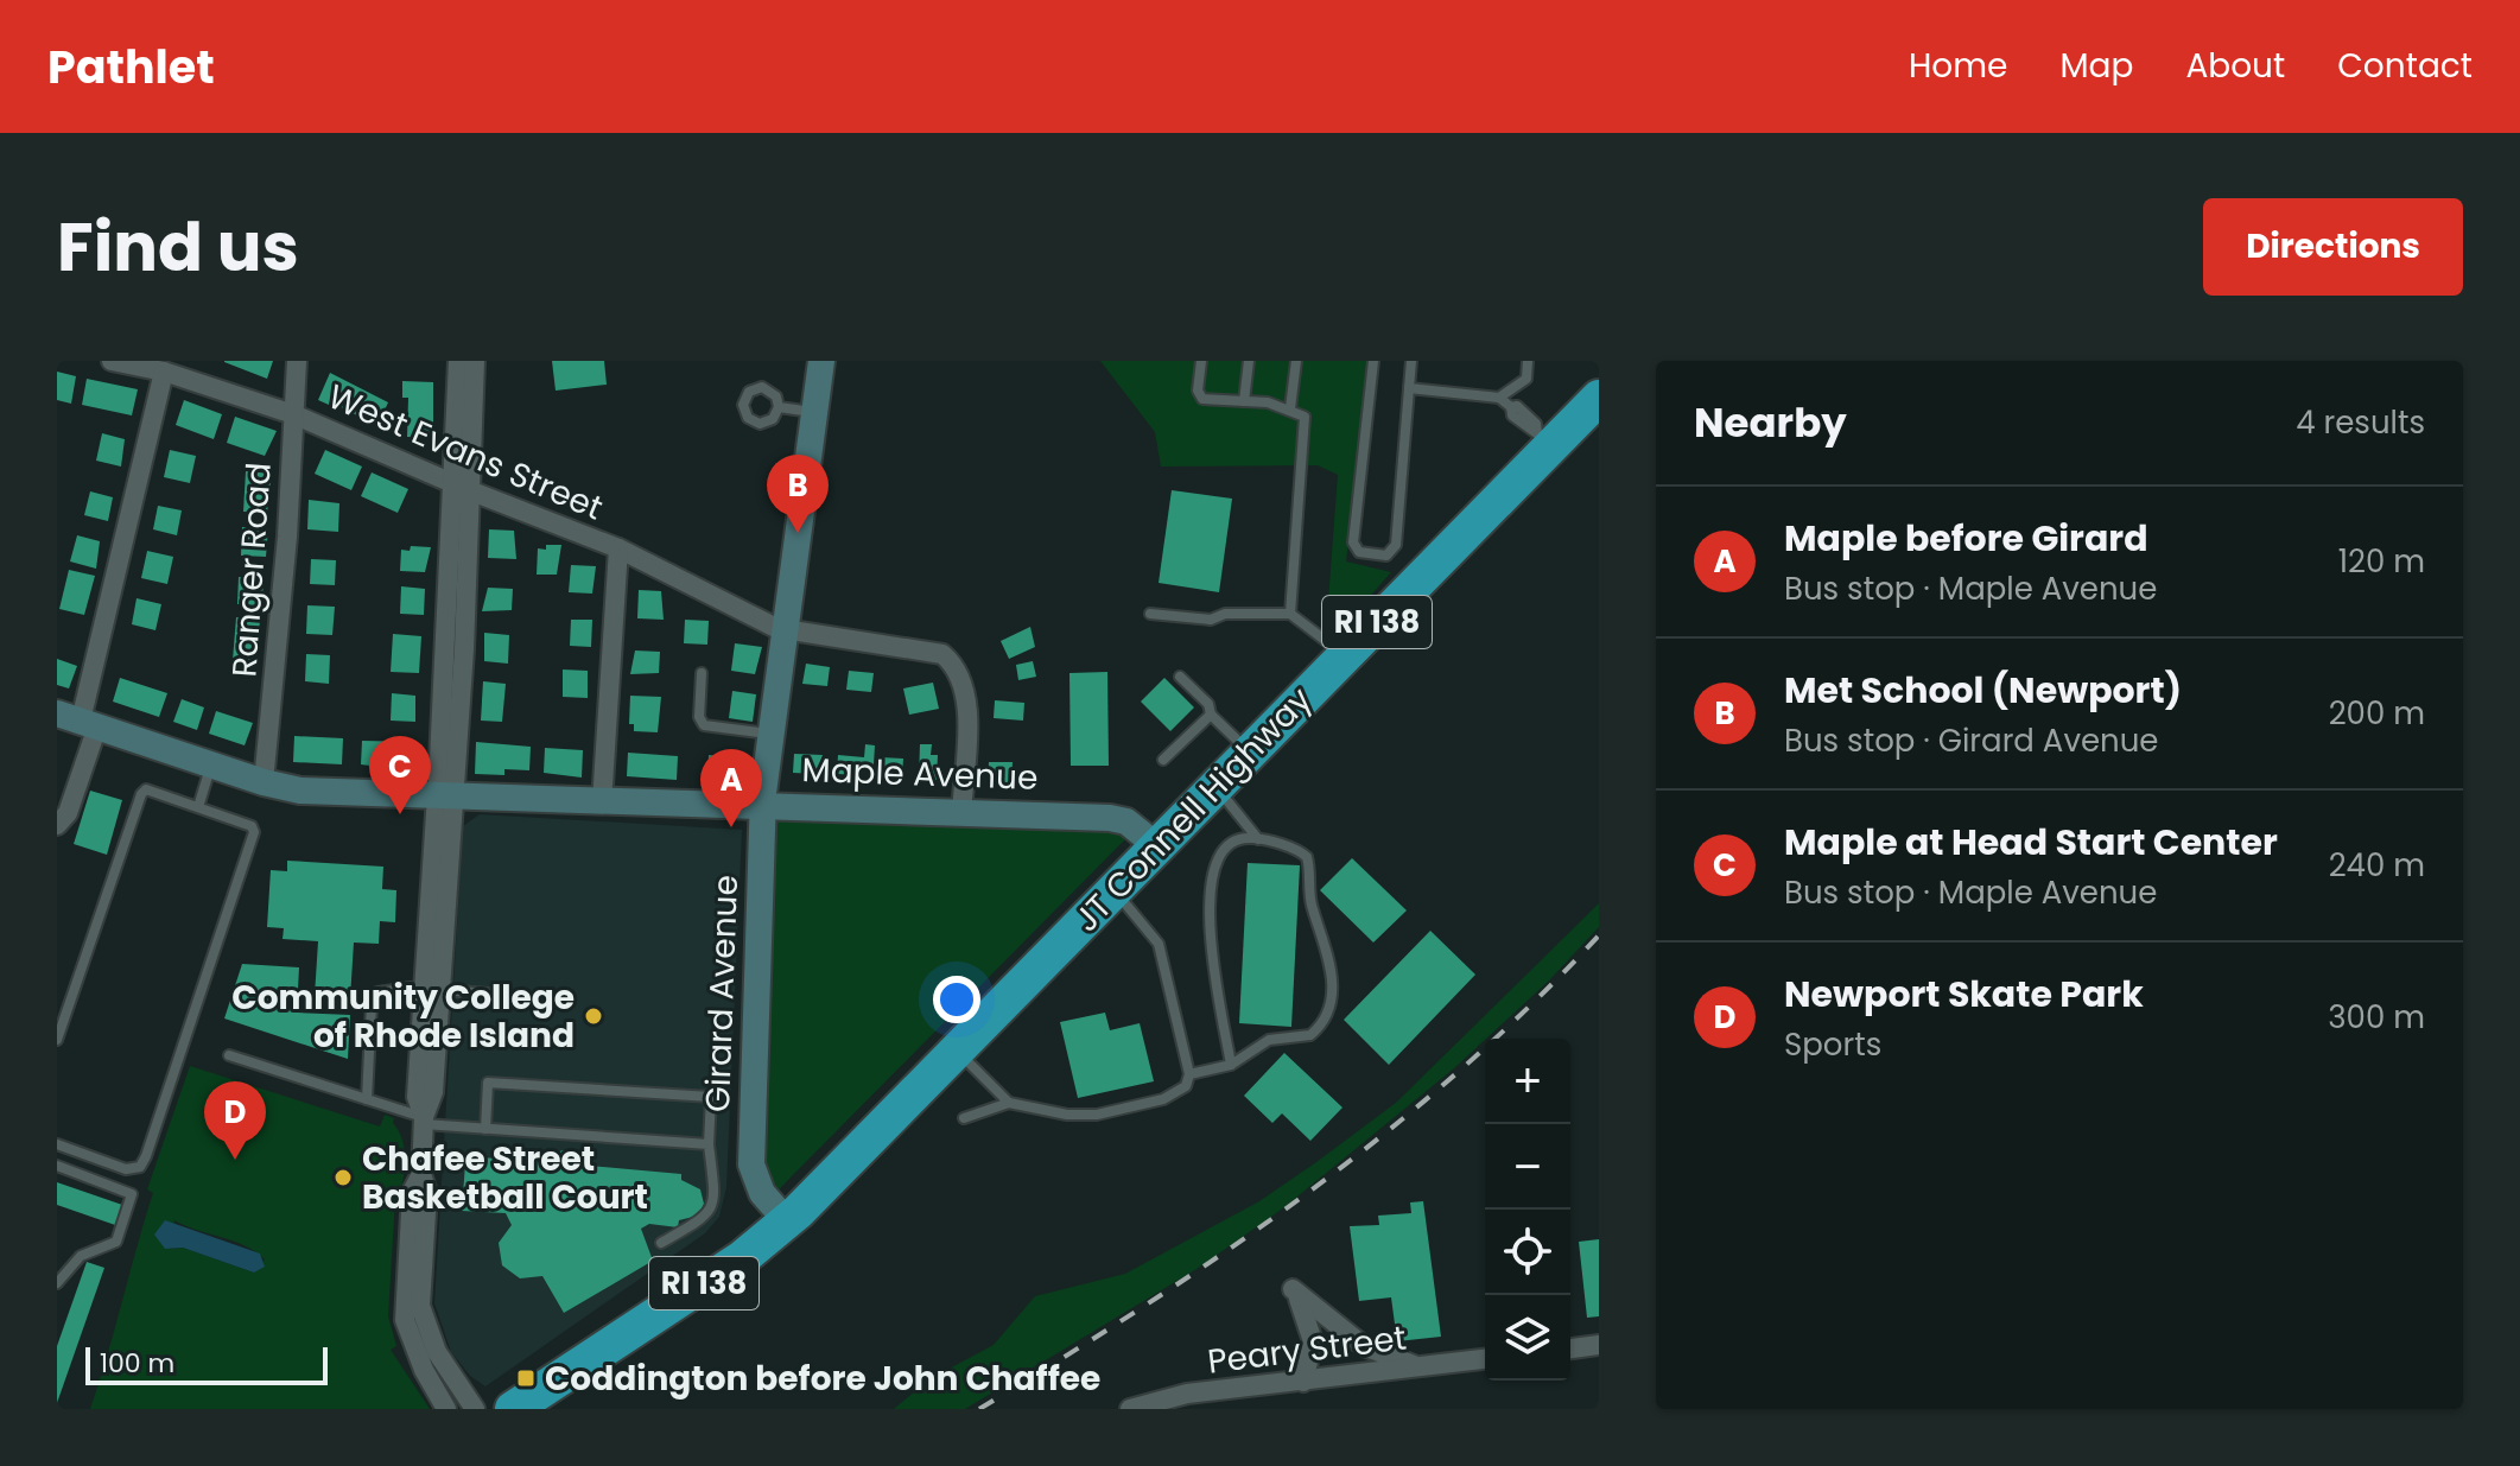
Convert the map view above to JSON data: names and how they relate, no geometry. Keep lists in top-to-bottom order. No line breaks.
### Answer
{"streets":{"highway":["RI 138","JT Connell Highway"],"street":["West Evans Street","Ranger Road","Maple Avenue","Girard Avenue","Peary Street"]},"crossings":[["West Evans Street","Ranger Road"],["West Evans Street","Maple Avenue"],["West Evans Street","Girard Avenue"],["Ranger Road","Maple Avenue"],["RI 138","JT Connell Highway"],["RI 138","Girard Avenue"],["Maple Avenue","JT Connell Highway"],["Maple Avenue","Girard Avenue"]],"places":{"other":["Community College of Rhode Island","Chafee Street Basketball Court"],"transit":["Coddington before John Chaffee"]},"scale_bar":"100 m","page":{"header":"Pathlet","nav":["Home","Map","About","Contact"],"title":"Find us","buttons":"Directions","heading":["Nearby","4 results"],"pins":["B","C","A","D"],"list":[{"mark":"A","name":"Maple before Girard","note":"Bus stop · Maple Avenue","value":"120 m"},{"mark":"B","name":"Met School (Newport)","note":"Bus stop · Girard Avenue","value":"200 m"},{"mark":"C","name":"Maple at Head Start Center","note":"Bus stop · Maple Avenue","value":"240 m"},{"mark":"D","name":"Newport Skate Park","note":"Sports","value":"300 m"}],"map_buttons":["+","−"],"scale":"100 m"}}
